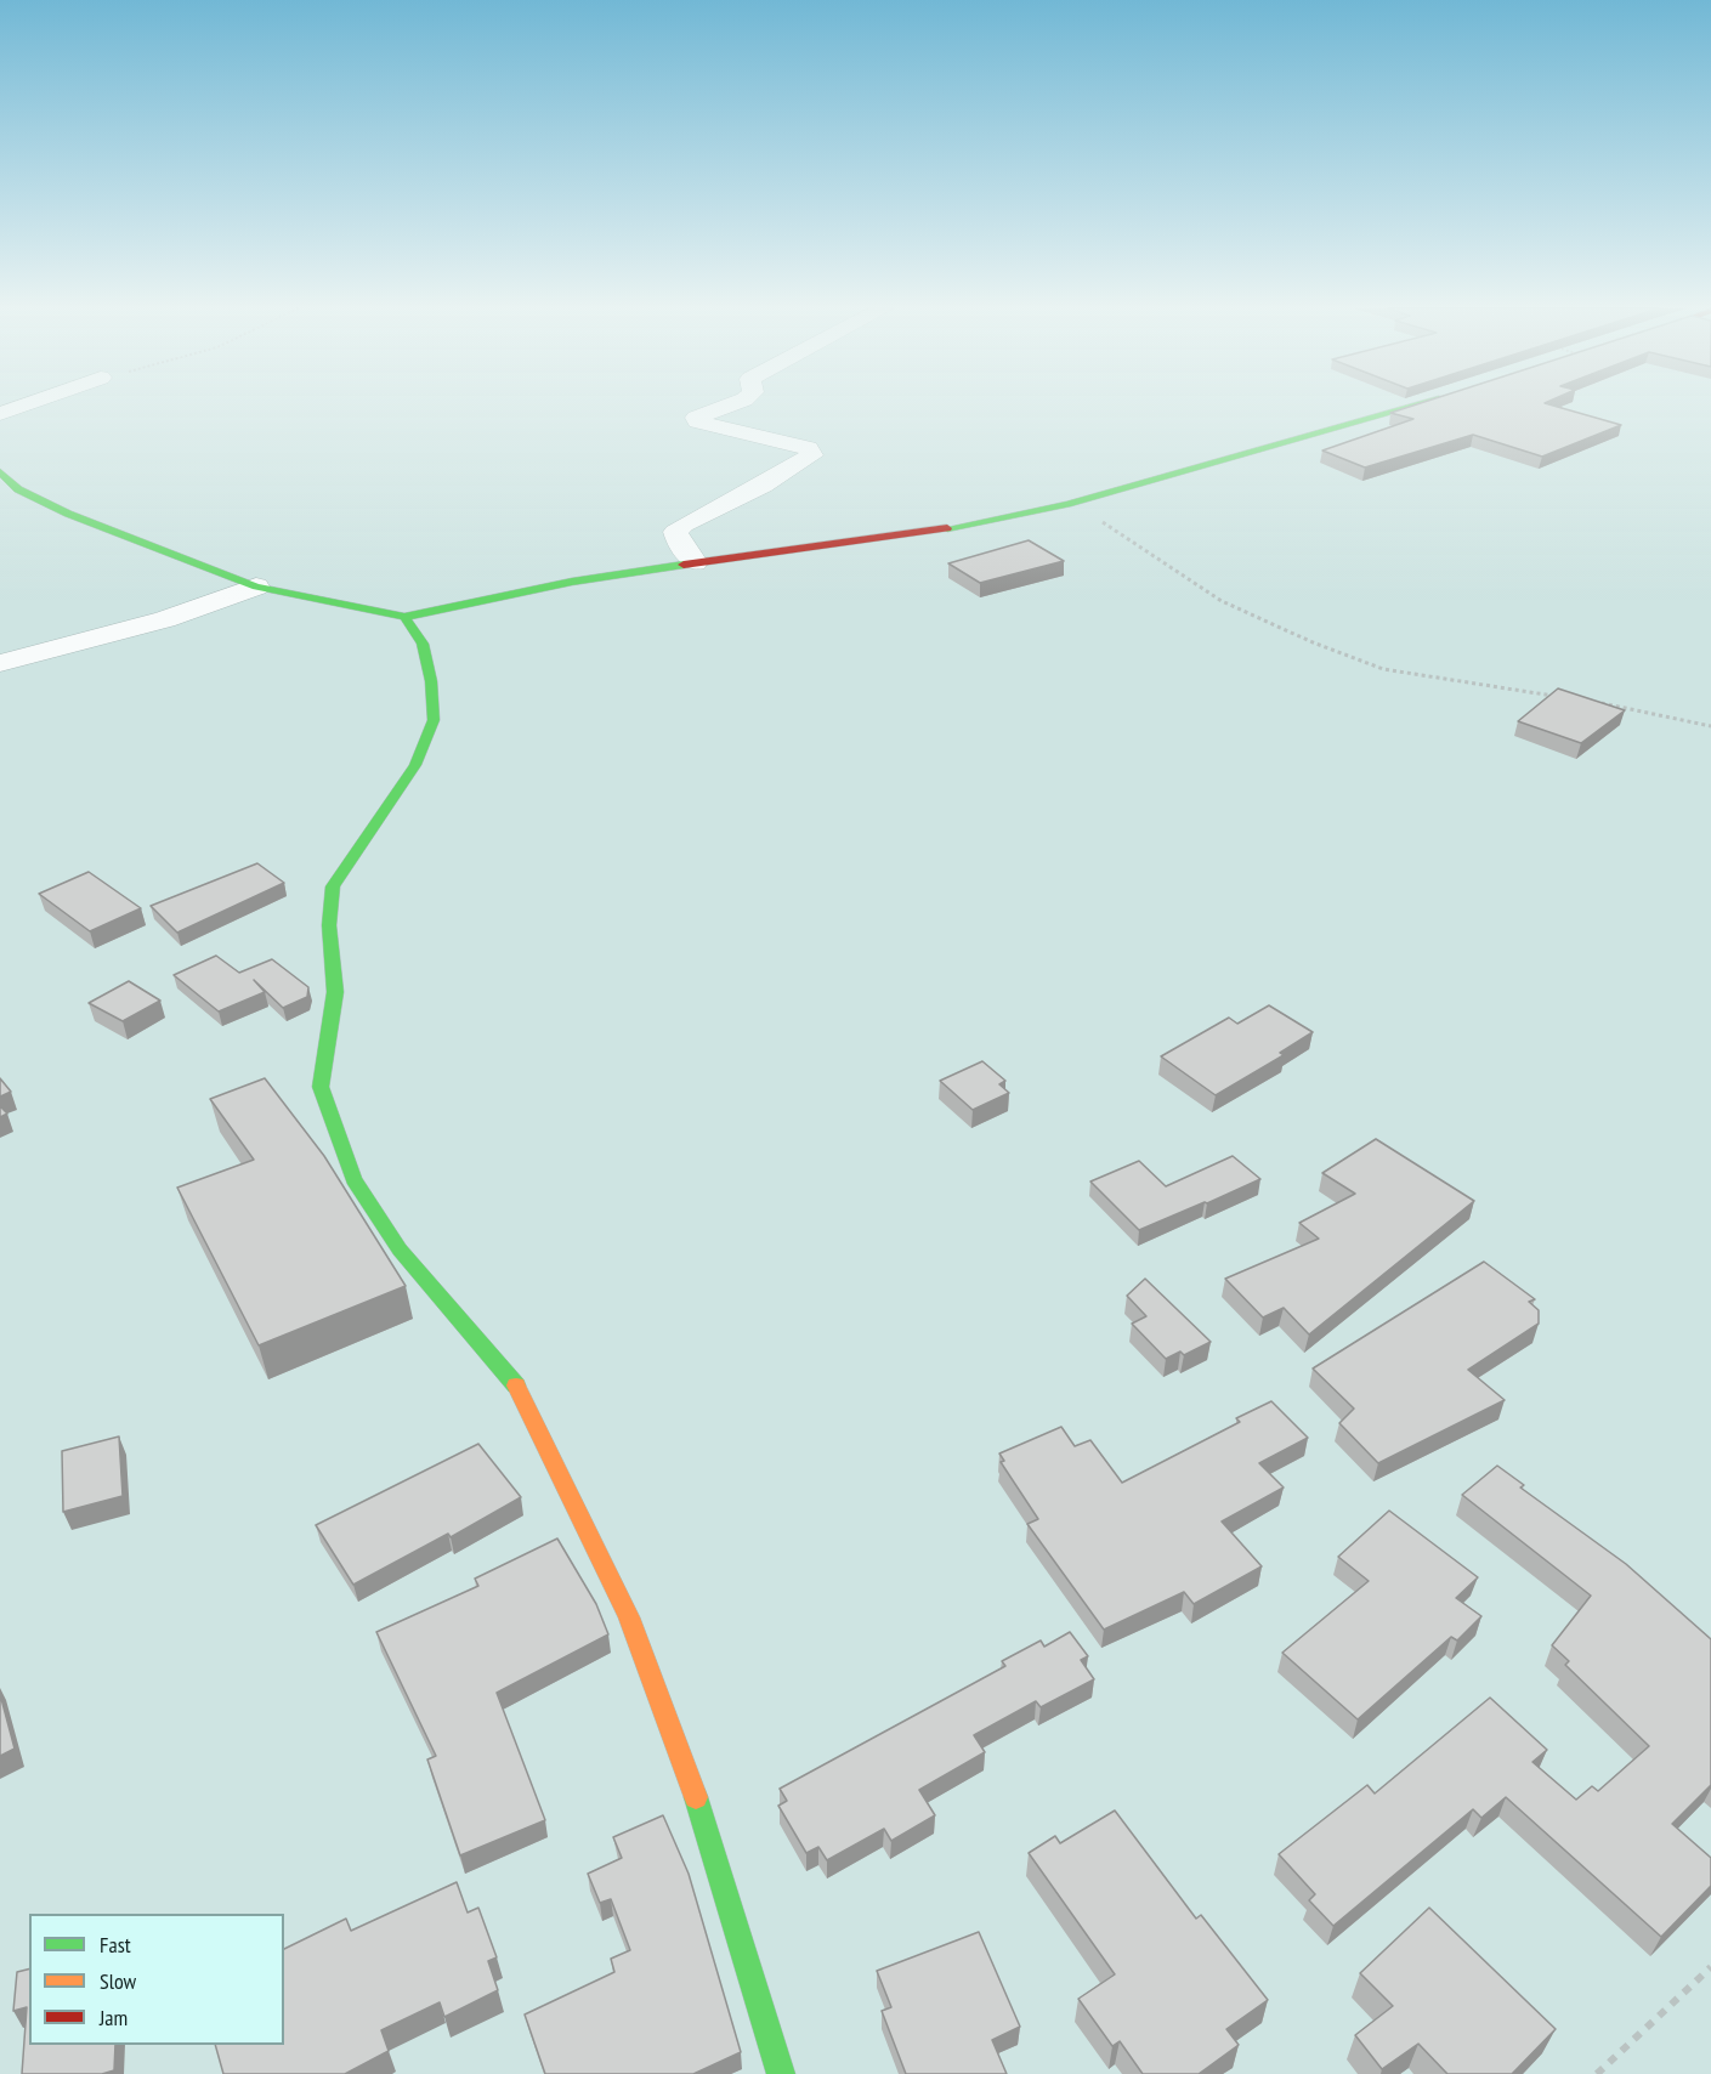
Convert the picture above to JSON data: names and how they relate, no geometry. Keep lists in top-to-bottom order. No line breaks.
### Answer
{"legend":["Fast","Slow","Jam"]}
